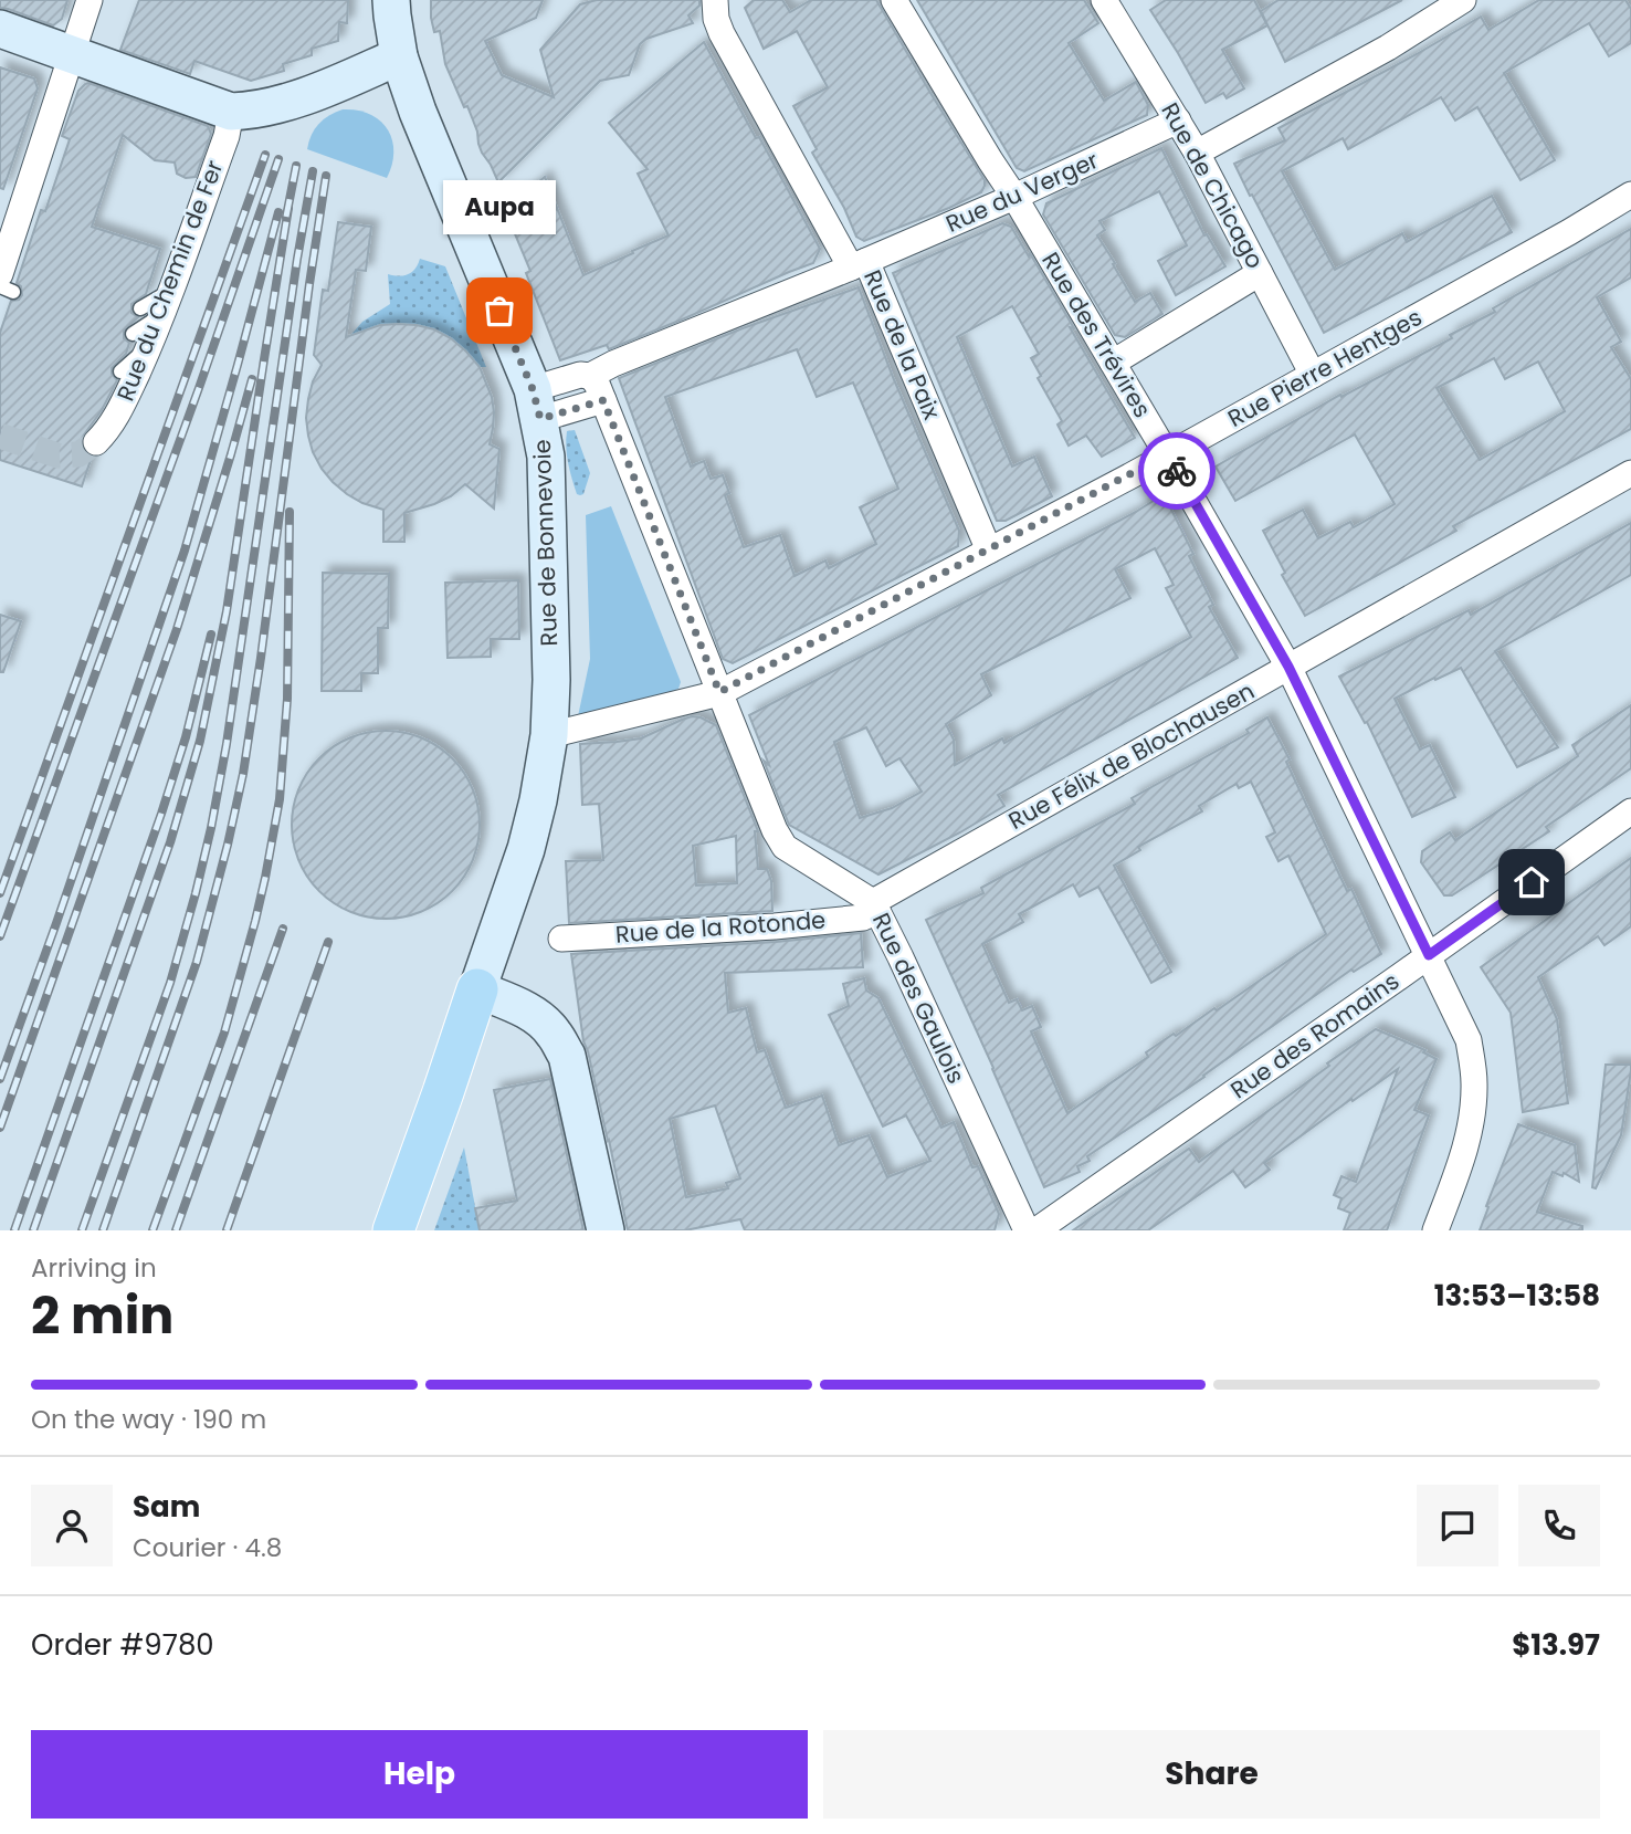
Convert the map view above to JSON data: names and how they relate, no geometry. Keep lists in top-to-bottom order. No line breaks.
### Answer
{"streets":{"main road":["Rue de Bonnevoie"],"street":["Rue de Chicago","Rue du Verger","Rue du Chemin de Fer","Rue des Trévires","Rue de la Paix","Rue Pierre Hentges","Rue Félix de Blochausen","Rue de la Rotonde","Rue des Gaulois","Rue des Romains"]},"crossings":[["Rue de Chicago","Rue du Verger"],["Rue de Chicago","Rue Pierre Hentges"],["Rue du Verger","Rue des Trévires"],["Rue du Verger","Rue de la Paix"],["Rue du Verger","Rue de Bonnevoie"],["Rue du Verger","Rue des Gaulois"],["Rue des Trévires","Rue Pierre Hentges"],["Rue des Trévires","Rue Félix de Blochausen"],["Rue des Trévires","Rue des Romains"],["Rue de la Paix","Rue Pierre Hentges"],["Rue Pierre Hentges","Rue de Bonnevoie"],["Rue Pierre Hentges","Rue des Gaulois"],["Rue Félix de Blochausen","Rue de la Rotonde"],["Rue Félix de Blochausen","Rue des Gaulois"],["Rue de la Rotonde","Rue des Gaulois"]],"places":["Aupa"],"page":{"bubble":"Aupa","heading":["2 min","Arriving in","13:53–13:58"],"panel":["Sam","Courier · 4.8","Order #9780","$13.97"],"bar":"On the way · 190 m","buttons":["Help","Share"]}}
